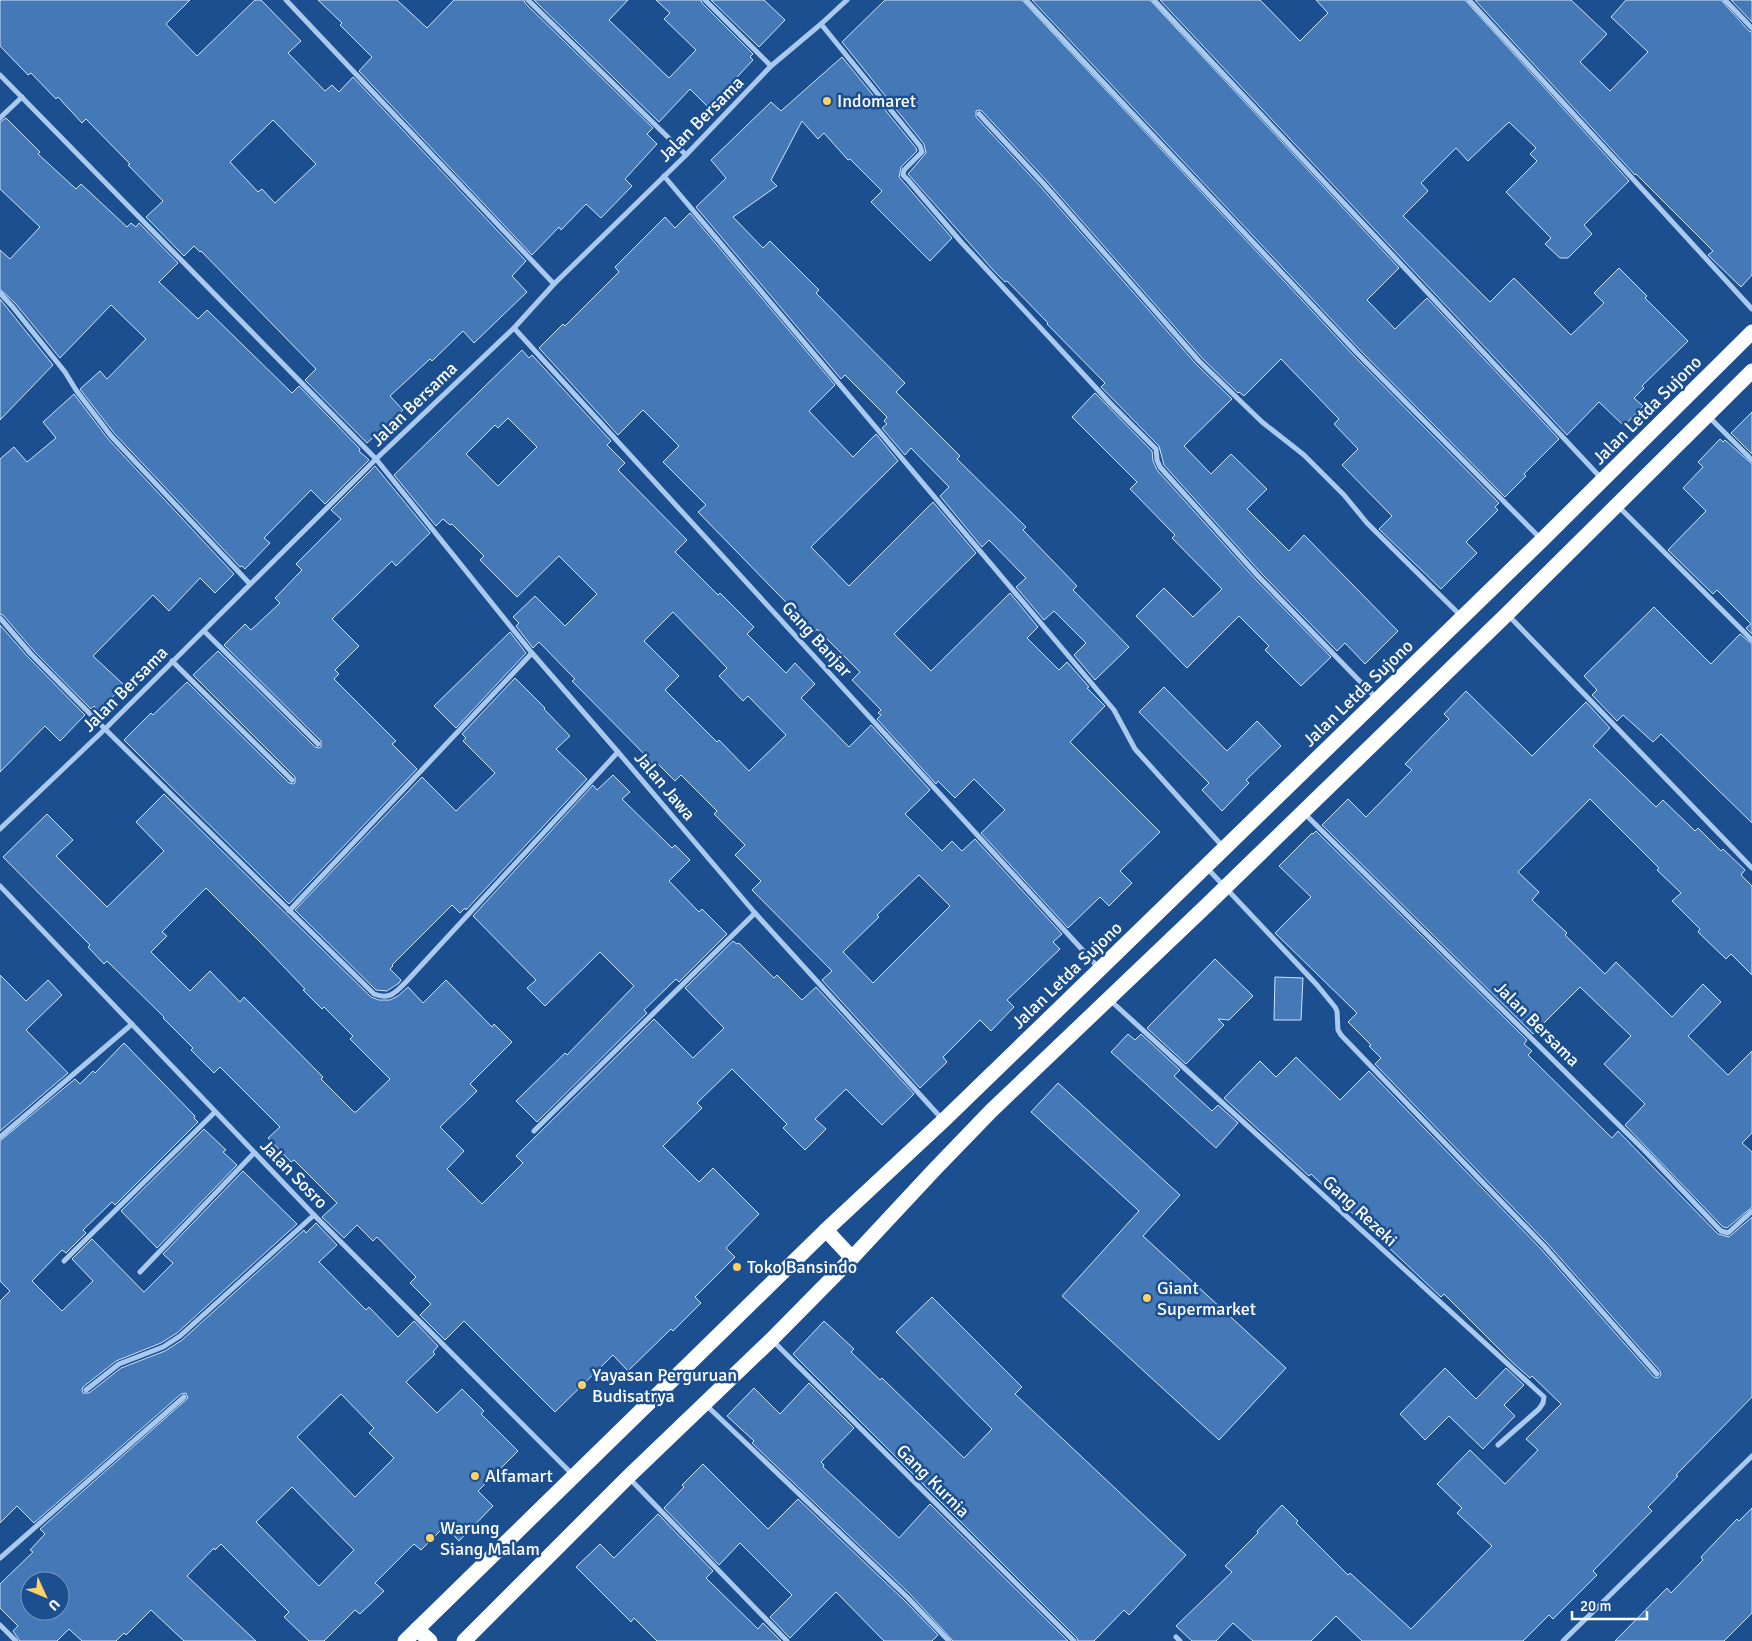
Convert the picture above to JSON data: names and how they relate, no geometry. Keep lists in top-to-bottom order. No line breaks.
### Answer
{"streets":{"highway":["Jalan Letda Sujono"],"street":["Jalan Bersama","Gang Banjar","Jalan Jawa","Jalan Sosro","Gang Rezeki","Gang Kurnia"]},"crossings":[["Jalan Bersama","Gang Banjar"],["Jalan Bersama","Jalan Jawa"],["Jalan Letda Sujono","Gang Banjar"],["Jalan Letda Sujono","Jalan Jawa"],["Jalan Letda Sujono","Jalan Sosro"]],"places":["Indomaret","Toko Bansindo","Giant Supermarket","Yayasan Perguruan Budisatrya","Alfamart","Warung Siang Malam"],"scale_bar":"20 m","north":"bottom right"}
